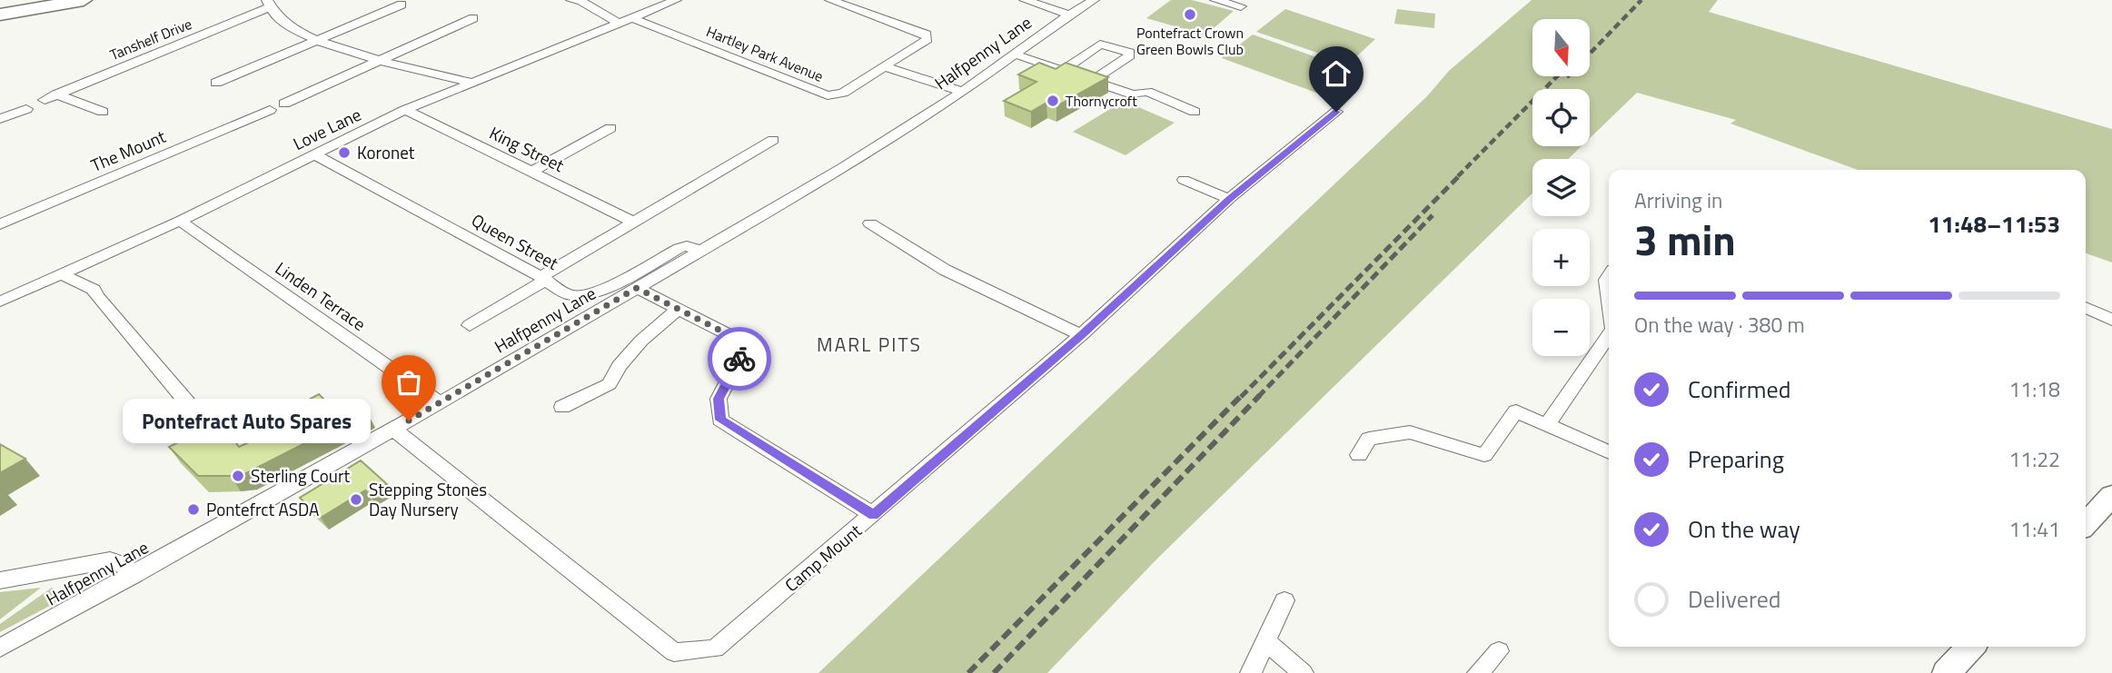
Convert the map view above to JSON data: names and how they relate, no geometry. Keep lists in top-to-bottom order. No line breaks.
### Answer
{"streets":{"street":["Tanshelf Drive","Halfpenny Lane","Hartley Park Avenue","Love Lane","King Street","The Mount","Queen Street","Linden Terrace","Camp Mount"]},"crossings":[["Halfpenny Lane","Queen Street"],["Halfpenny Lane","Linden Terrace"],["Halfpenny Lane","Camp Mount"],["Hartley Park Avenue","Love Lane"],["Love Lane","King Street"],["Love Lane","Queen Street"],["Love Lane","Linden Terrace"]],"districts":["MARL PITS"],"places":["Pontefract Crown Green Bowls Club","Thornycroft","Koronet","Pontefract Auto Spares","Sterling Court","Stepping Stones Day Nursery","Pontefrct ASDA"],"north":"bottom","page":{"map_buttons":["+","−"],"heading":["3 min","Arriving in","11:48–11:53"],"bar":"On the way · 380 m","list":[["Confirmed","11:18"],["Preparing","11:22"],["On the way","11:41"],"Delivered"],"bubble":"Pontefract Auto Spares"}}
